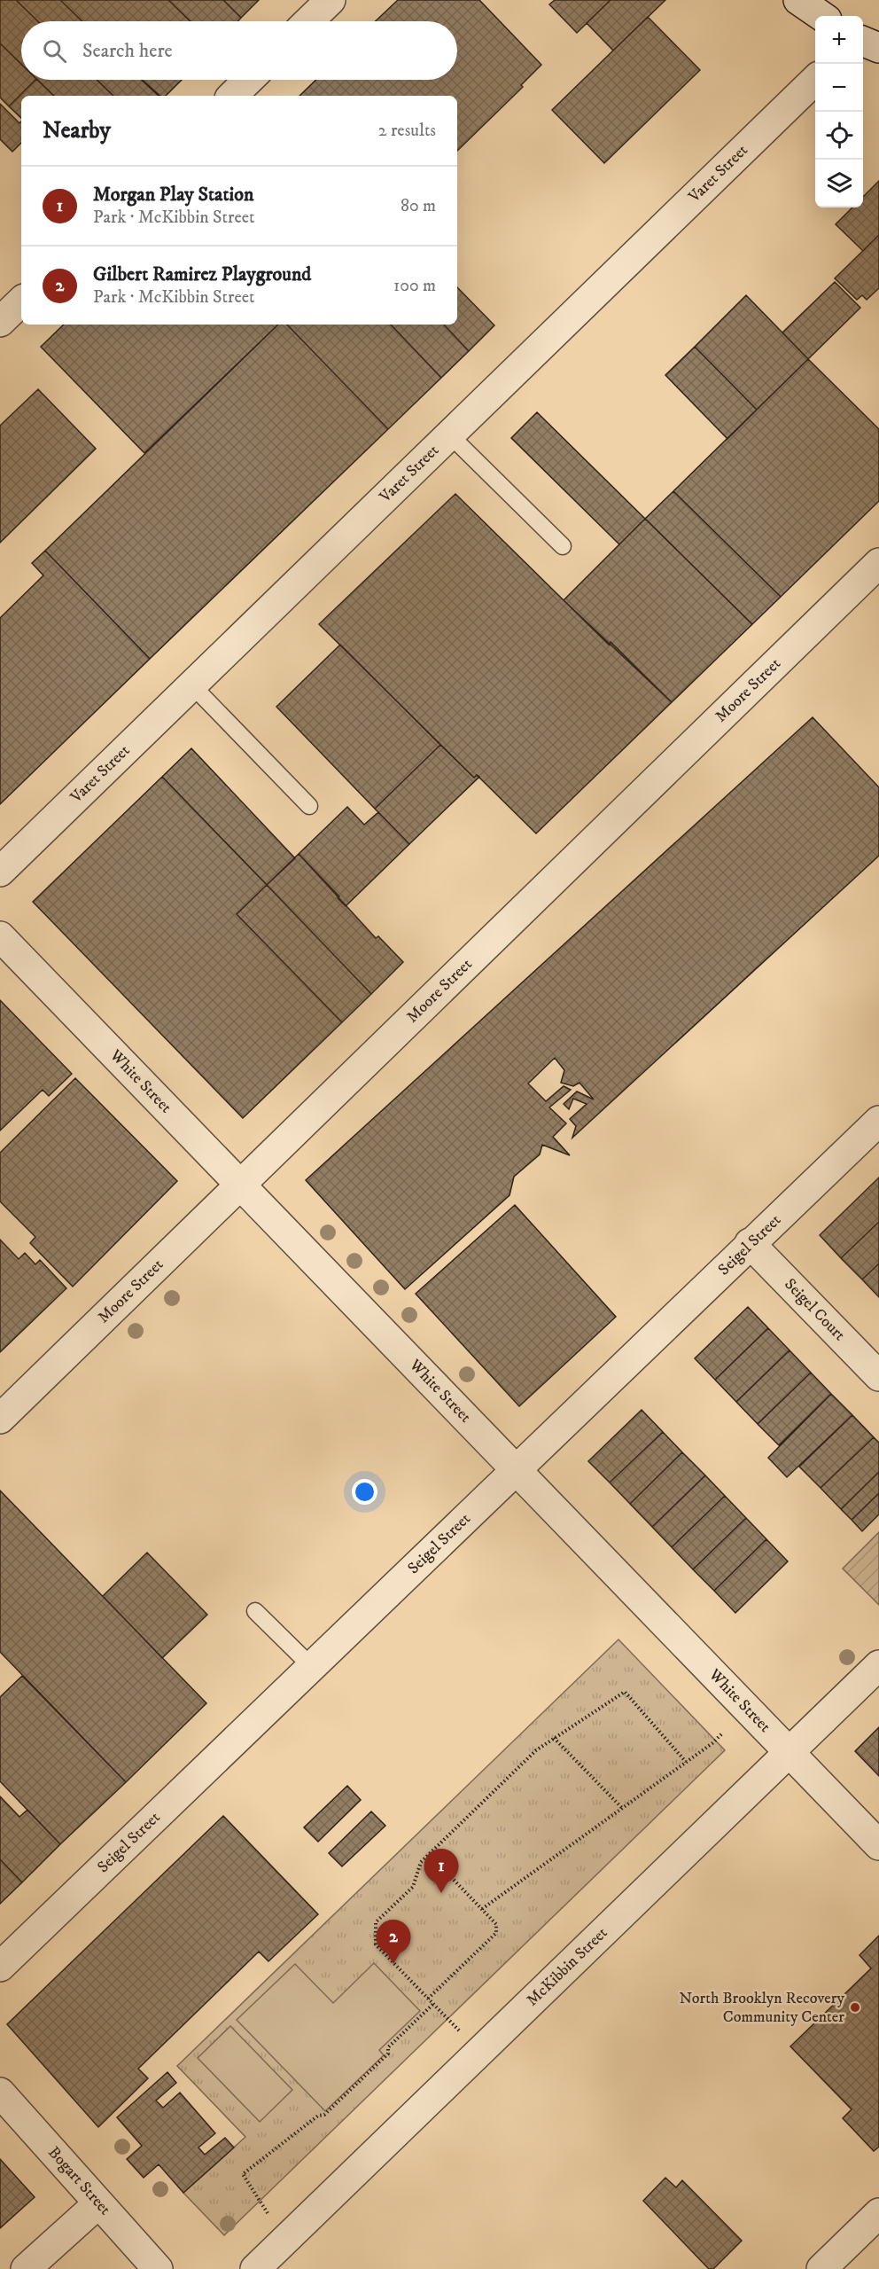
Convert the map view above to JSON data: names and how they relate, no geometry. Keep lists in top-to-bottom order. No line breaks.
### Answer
{"streets":{"street":["Varet Street","Moore Street","White Street","Seigel Street","Seigel Court","McKibbin Street","Bogart Street"]},"crossings":[["Moore Street","White Street"],["White Street","Seigel Street"],["White Street","McKibbin Street"],["Seigel Street","Seigel Court"]],"places":["North Brooklyn Recovery Community Center"],"page":{"map_buttons":["+","−"],"search":"Search here","heading":["Nearby","2 results"],"list":[{"mark":"1","name":"Morgan Play Station","note":"Park · McKibbin Street","value":"80 m"},{"mark":"2","name":"Gilbert Ramirez Playground","note":"Park · McKibbin Street","value":"100 m"}],"pins":["1","2"]}}
